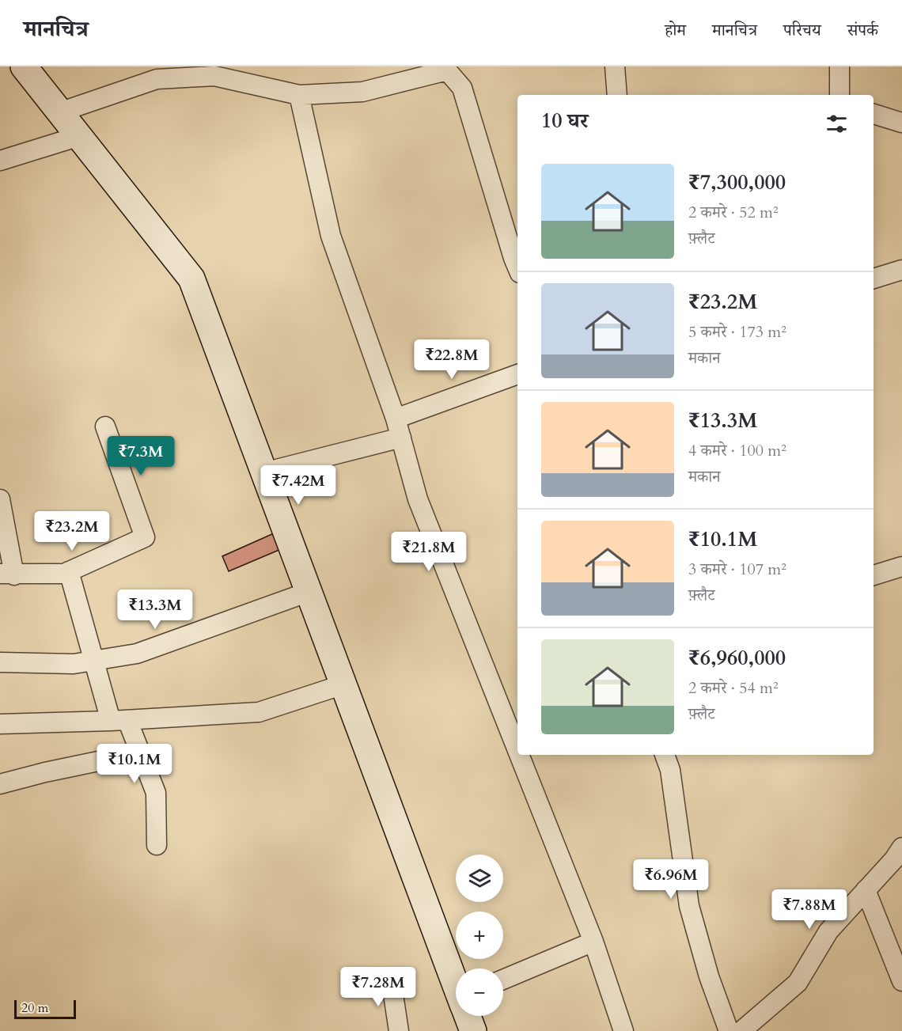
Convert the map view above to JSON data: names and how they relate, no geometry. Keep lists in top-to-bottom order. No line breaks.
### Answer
{"scale_bar":"20 m","page":{"header":"मानचित्र","nav":["होम","मानचित्र","परिचय","संपर्क"],"heading":"10 घर","list":[{"name":"₹7,300,000","note":"2 कमरे · 52 m² · फ़्लैट"},{"name":"₹23.2M","note":"5 कमरे · 173 m² · मकान"},{"name":"₹13.3M","note":"4 कमरे · 100 m² · मकान"},{"name":"₹10.1M","note":"3 कमरे · 107 m² · फ़्लैट"},{"name":"₹6,960,000","note":"2 कमरे · 54 m² · फ़्लैट"}],"price":["₹22.8M","₹7.3M","₹7.42M","₹23.2M","₹21.8M","₹13.3M","₹10.1M","₹6.96M","₹7.88M","₹7.28M"],"map_buttons":["+","−"],"scale":"20 m"}}
